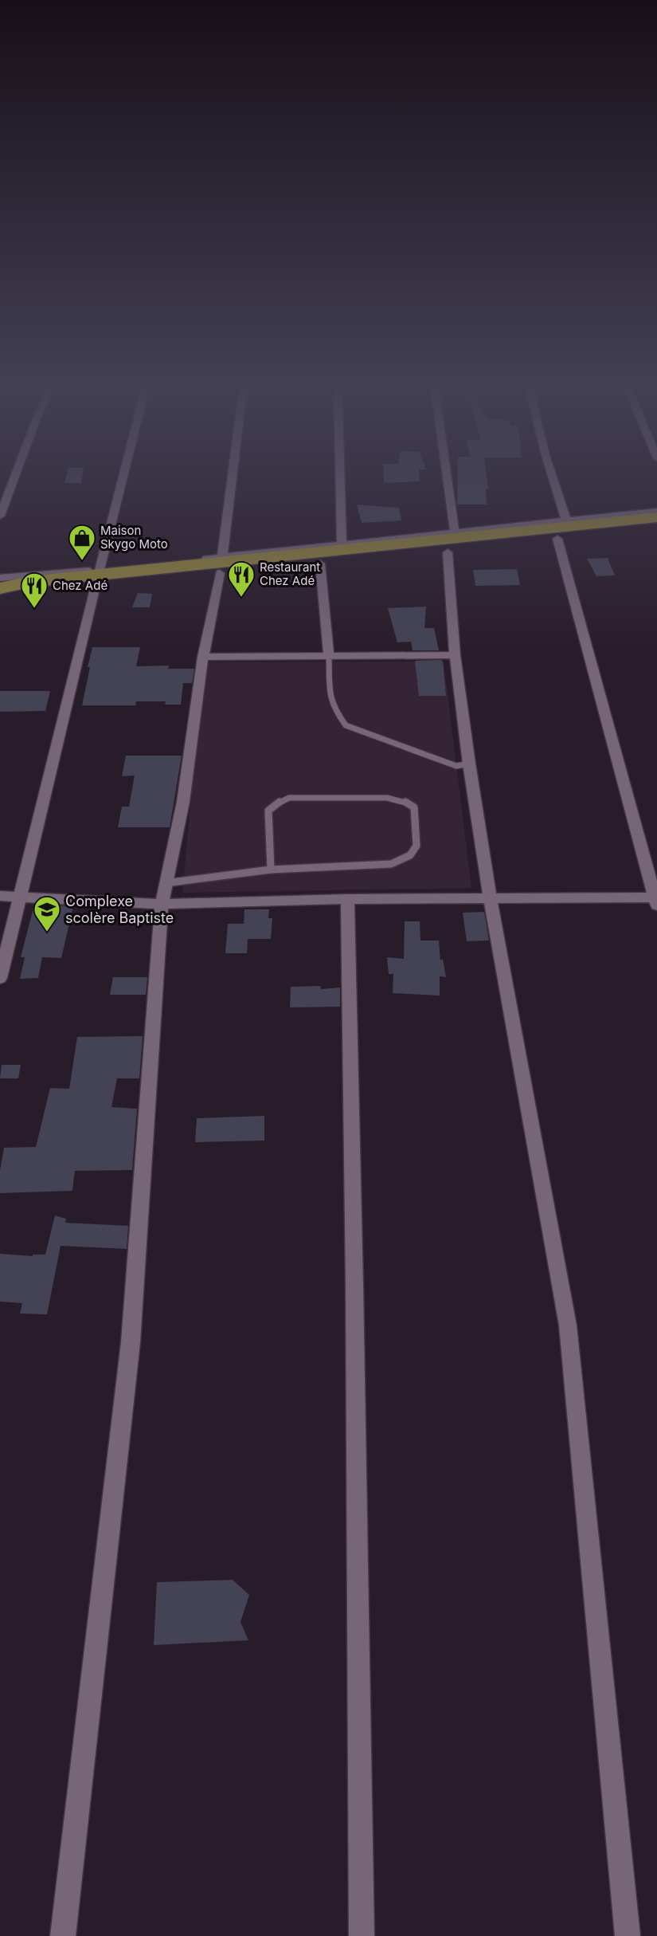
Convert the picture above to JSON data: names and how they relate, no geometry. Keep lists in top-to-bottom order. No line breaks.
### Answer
{"places":{"shop":["Maison Skygo Moto"],"restaurant":["Restaurant Chez Adé","Chez Adé"],"school or university":["Complexe scolère Baptiste"]}}
